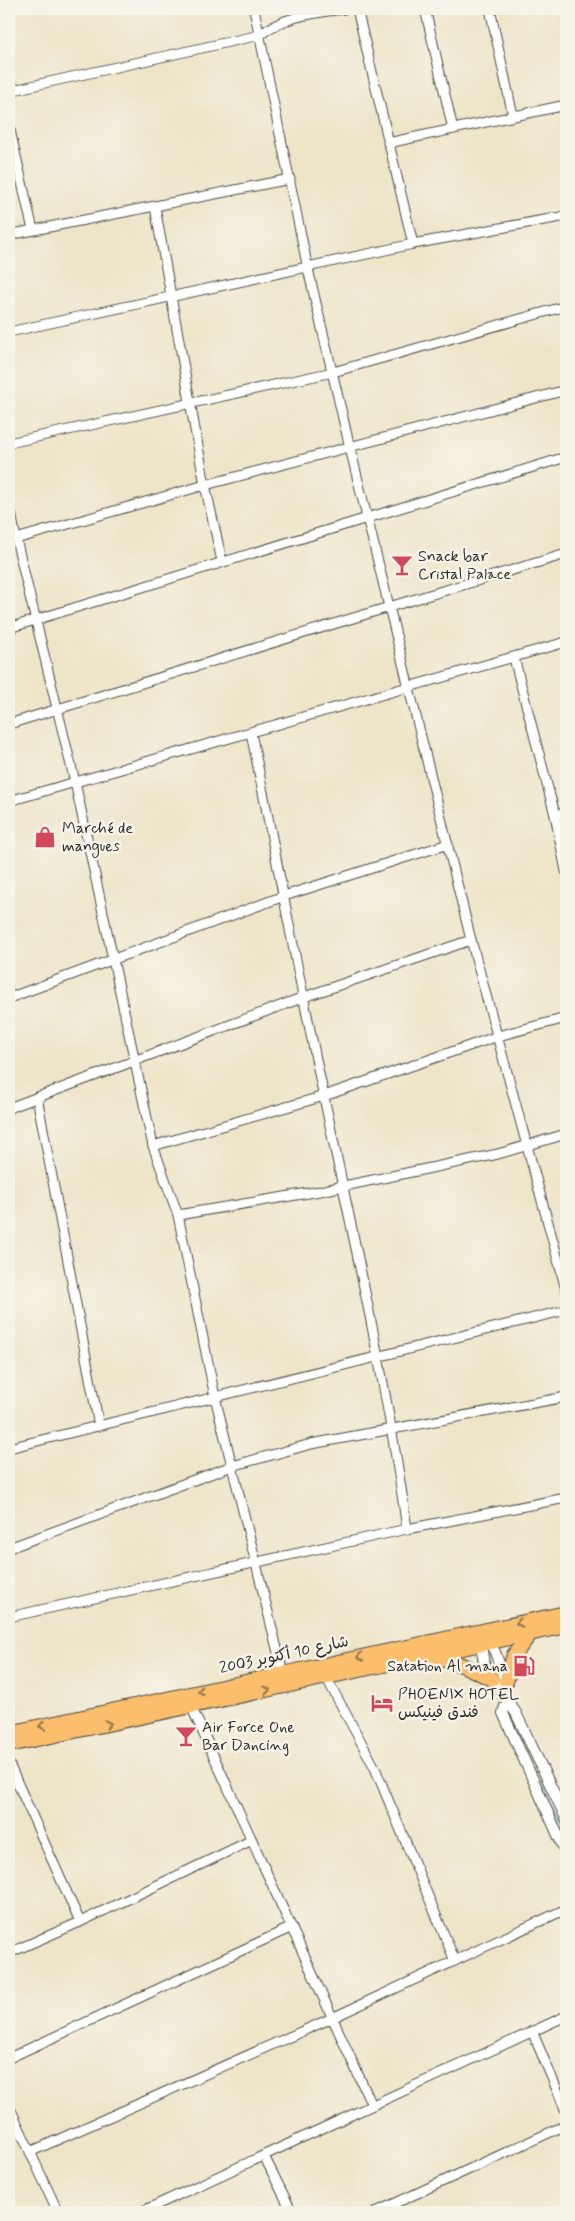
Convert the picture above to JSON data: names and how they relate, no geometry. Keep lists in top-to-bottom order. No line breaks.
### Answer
{"streets":{"highway":["شارع 10 أكتوبر 2003"]},"places":{"bar":["Snack bar Cristal Palace","Air Force One Bar Dancing"],"shop":["Marché de mangues"],"fuel station":["Satation Al mana"],"hotel":["PHOENIX HOTEL فندق فينيكس"]}}
